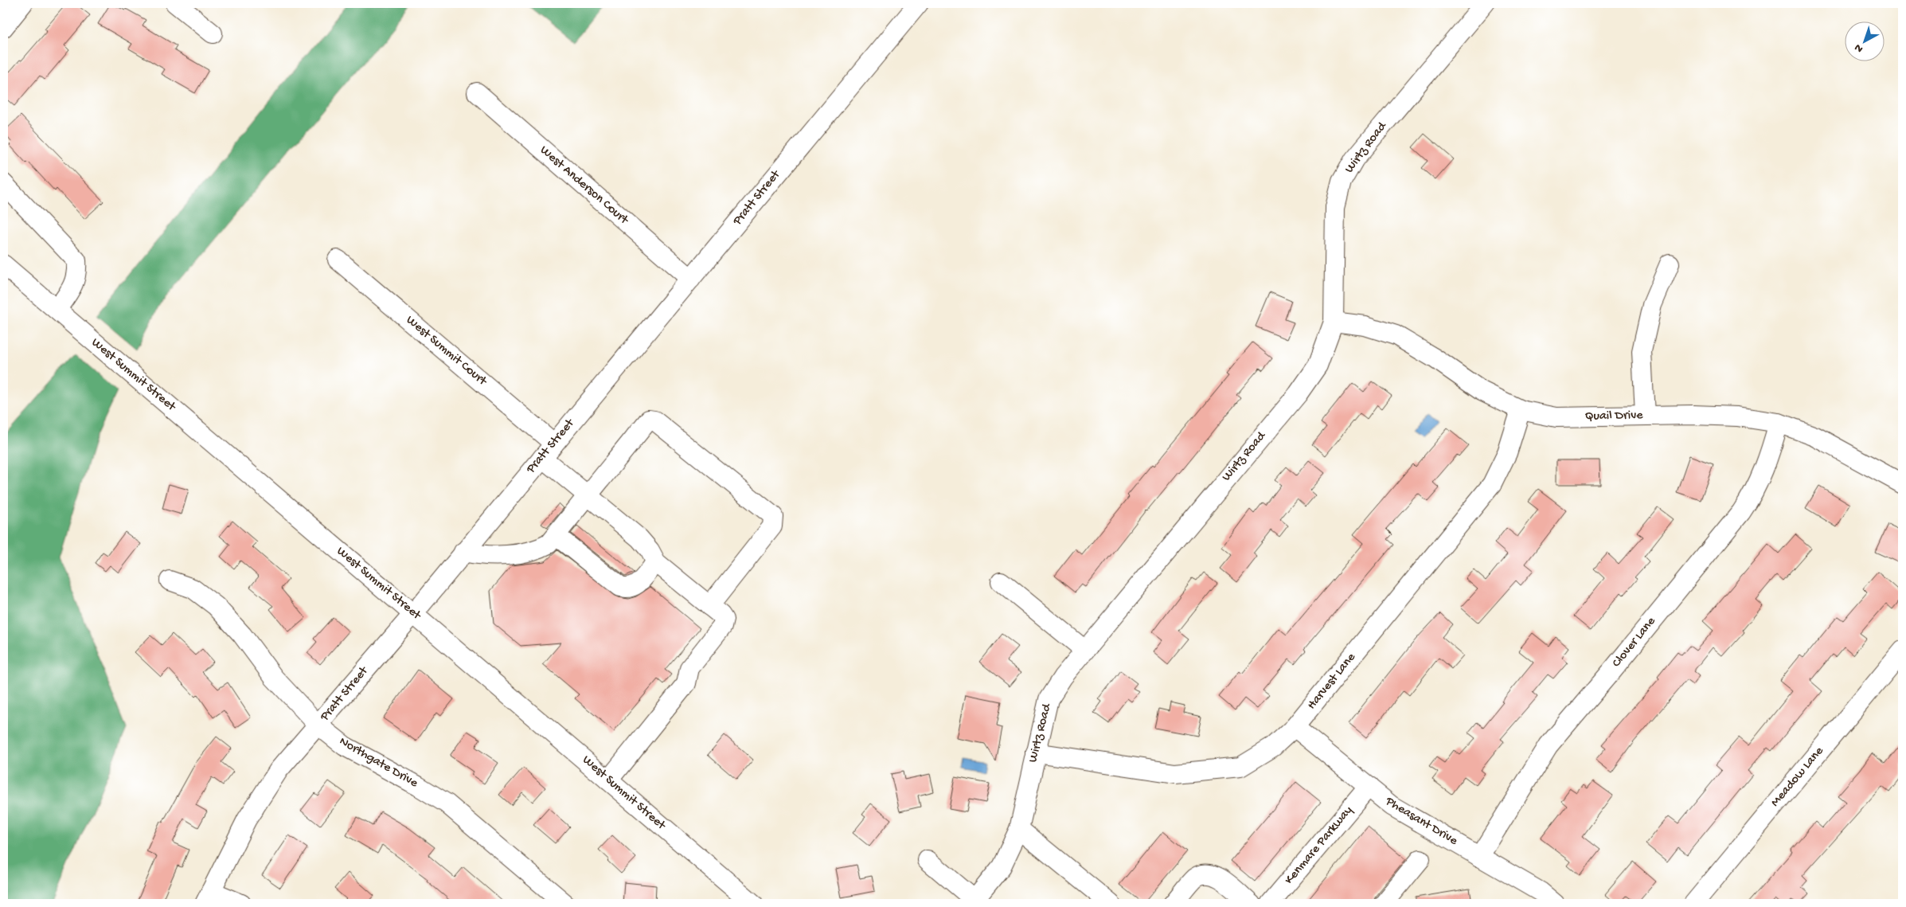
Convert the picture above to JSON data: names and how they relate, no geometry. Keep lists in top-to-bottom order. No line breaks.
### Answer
{"streets":{"street":["Wirtz Road","West Anderson Court","Pratt Street","West Summit Court","West Summit Street","Quail Drive","Clover Lane","Harvest Lane","Northgate Drive","Meadow Lane","Pheasant Drive","Kenmare Parkway"]},"crossings":[["Wirtz Road","Quail Drive"],["Wirtz Road","Harvest Lane"],["West Anderson Court","Pratt Street"],["Pratt Street","West Summit Court"],["Pratt Street","West Summit Street"],["Pratt Street","Northgate Drive"],["Quail Drive","Clover Lane"],["Quail Drive","Harvest Lane"],["Clover Lane","Pheasant Drive"],["Harvest Lane","Pheasant Drive"],["Pheasant Drive","Kenmare Parkway"]],"north":"bottom left"}
